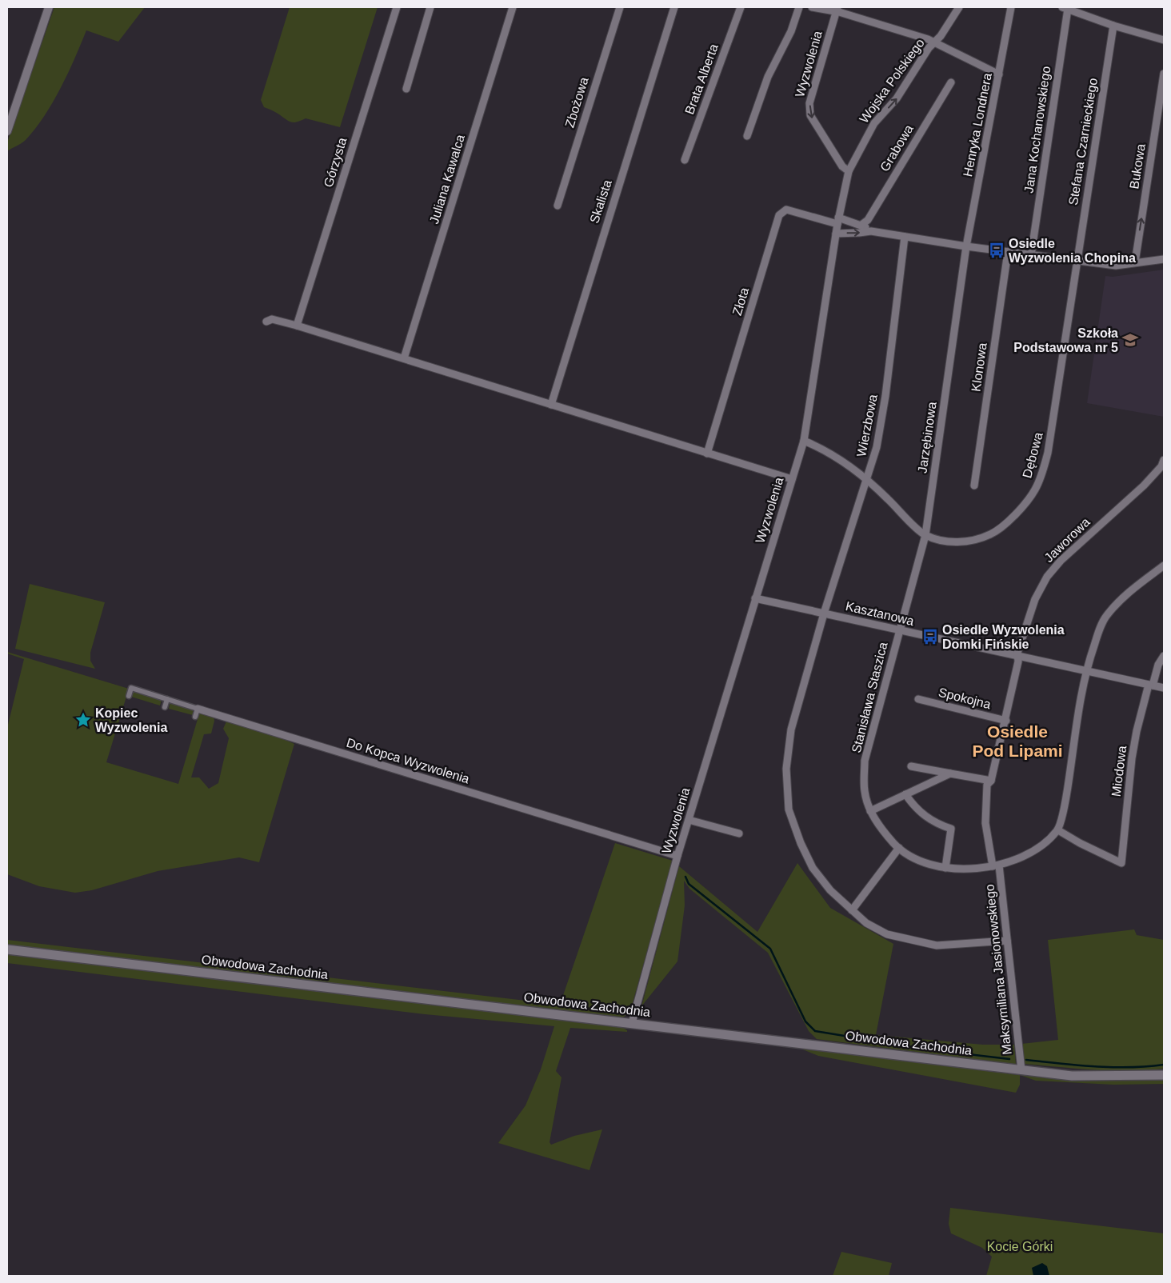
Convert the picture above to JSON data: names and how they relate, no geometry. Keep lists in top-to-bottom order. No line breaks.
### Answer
{"streets":{"main road":["Obwodowa Zachodnia"],"street":["Wyzwolenia","Brata Alberta","Wojska Polskiego","Zbożowa","Henryka Londnera","Jana Kochanowskiego","Stefana Czarnieckiego","Grabowa","Górzysta","Bukowa","Juliana Kawalca","Skalista","Złota","Klonowa","Wierzbowa","Jarzębinowa","Dębowa","Jaworowa","Kasztanowa","Stanisława Staszica","Spokojna","Do Kopca Wyzwolenia","Miodowa","Maksymiliana Jasionowskiego"]},"crossings":[["Wyzwolenia","Wojska Polskiego"],["Wyzwolenia","Złota"],["Wyzwolenia","Dębowa"],["Wyzwolenia","Kasztanowa"],["Wyzwolenia","Do Kopca Wyzwolenia"],["Wyzwolenia","Obwodowa Zachodnia"],["Henryka Londnera","Jarzębinowa"],["Stefana Czarnieckiego","Dębowa"],["Wierzbowa","Dębowa"],["Wierzbowa","Kasztanowa"],["Wierzbowa","Maksymiliana Jasionowskiego"],["Jarzębinowa","Dębowa"],["Jarzębinowa","Kasztanowa"],["Jarzębinowa","Stanisława Staszica"],["Jaworowa","Kasztanowa"],["Jaworowa","Spokojna"],["Jaworowa","Maksymiliana Jasionowskiego"],["Kasztanowa","Stanisława Staszica"],["Kasztanowa","Miodowa"],["Stanisława Staszica","Miodowa"],["Stanisława Staszica","Maksymiliana Jasionowskiego"],["Obwodowa Zachodnia","Maksymiliana Jasionowskiego"]],"one_way":["Wojska Polskiego","Bukowa"],"districts":["Osiedle Pod Lipami"],"parks":["Kocie Górki"],"places":{"bus stop":["Osiedle Wyzwolenia Chopina","Osiedle Wyzwolenia Domki Fińskie"],"school or university":["Szkoła Podstawowa nr 5"],"place":["Kopiec Wyzwolenia"]}}
